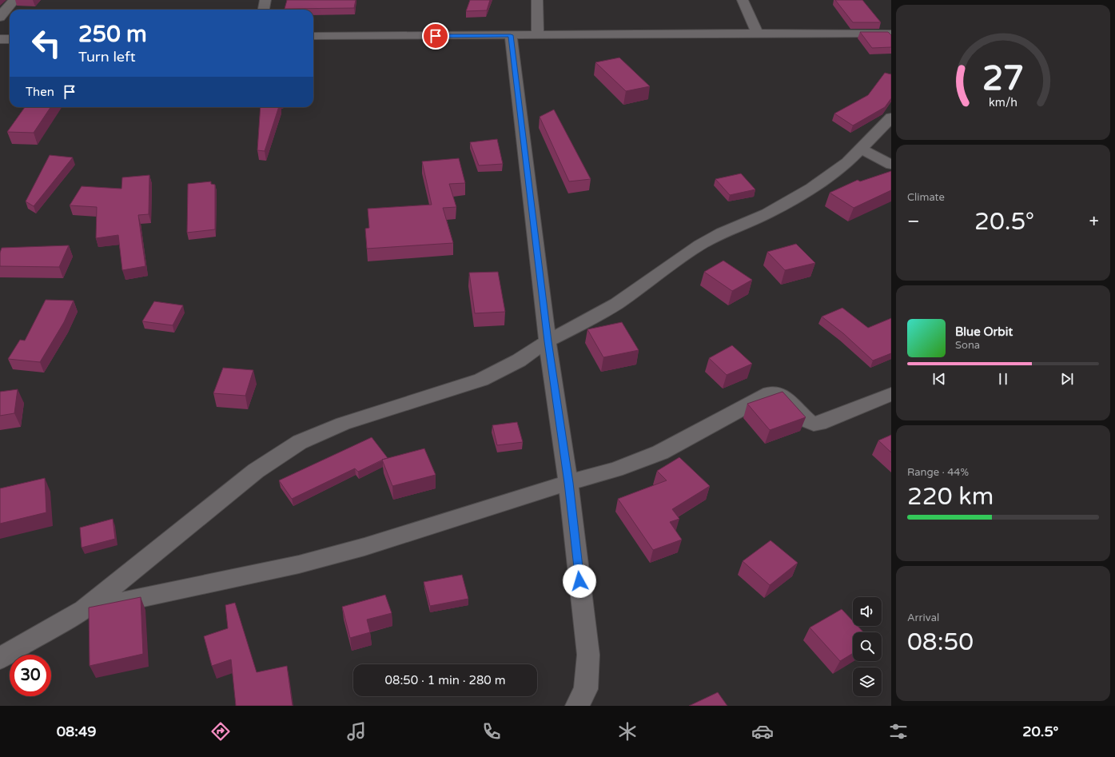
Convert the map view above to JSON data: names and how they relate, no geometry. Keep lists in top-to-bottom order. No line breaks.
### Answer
{"page":{"turn":["250 m","Turn left"],"then":"Then","tile":["Climate",["Range · 44%","220 km"],["Arrival","08:50"]],"heat":["−","20.5°","+"],"song":["Blue Orbit","Sona"],"limit":"30","trip":"08:50 · 1 min · 280 m","tabs":["08:49","20.5°"],"gauge":["27","km/h"]}}
